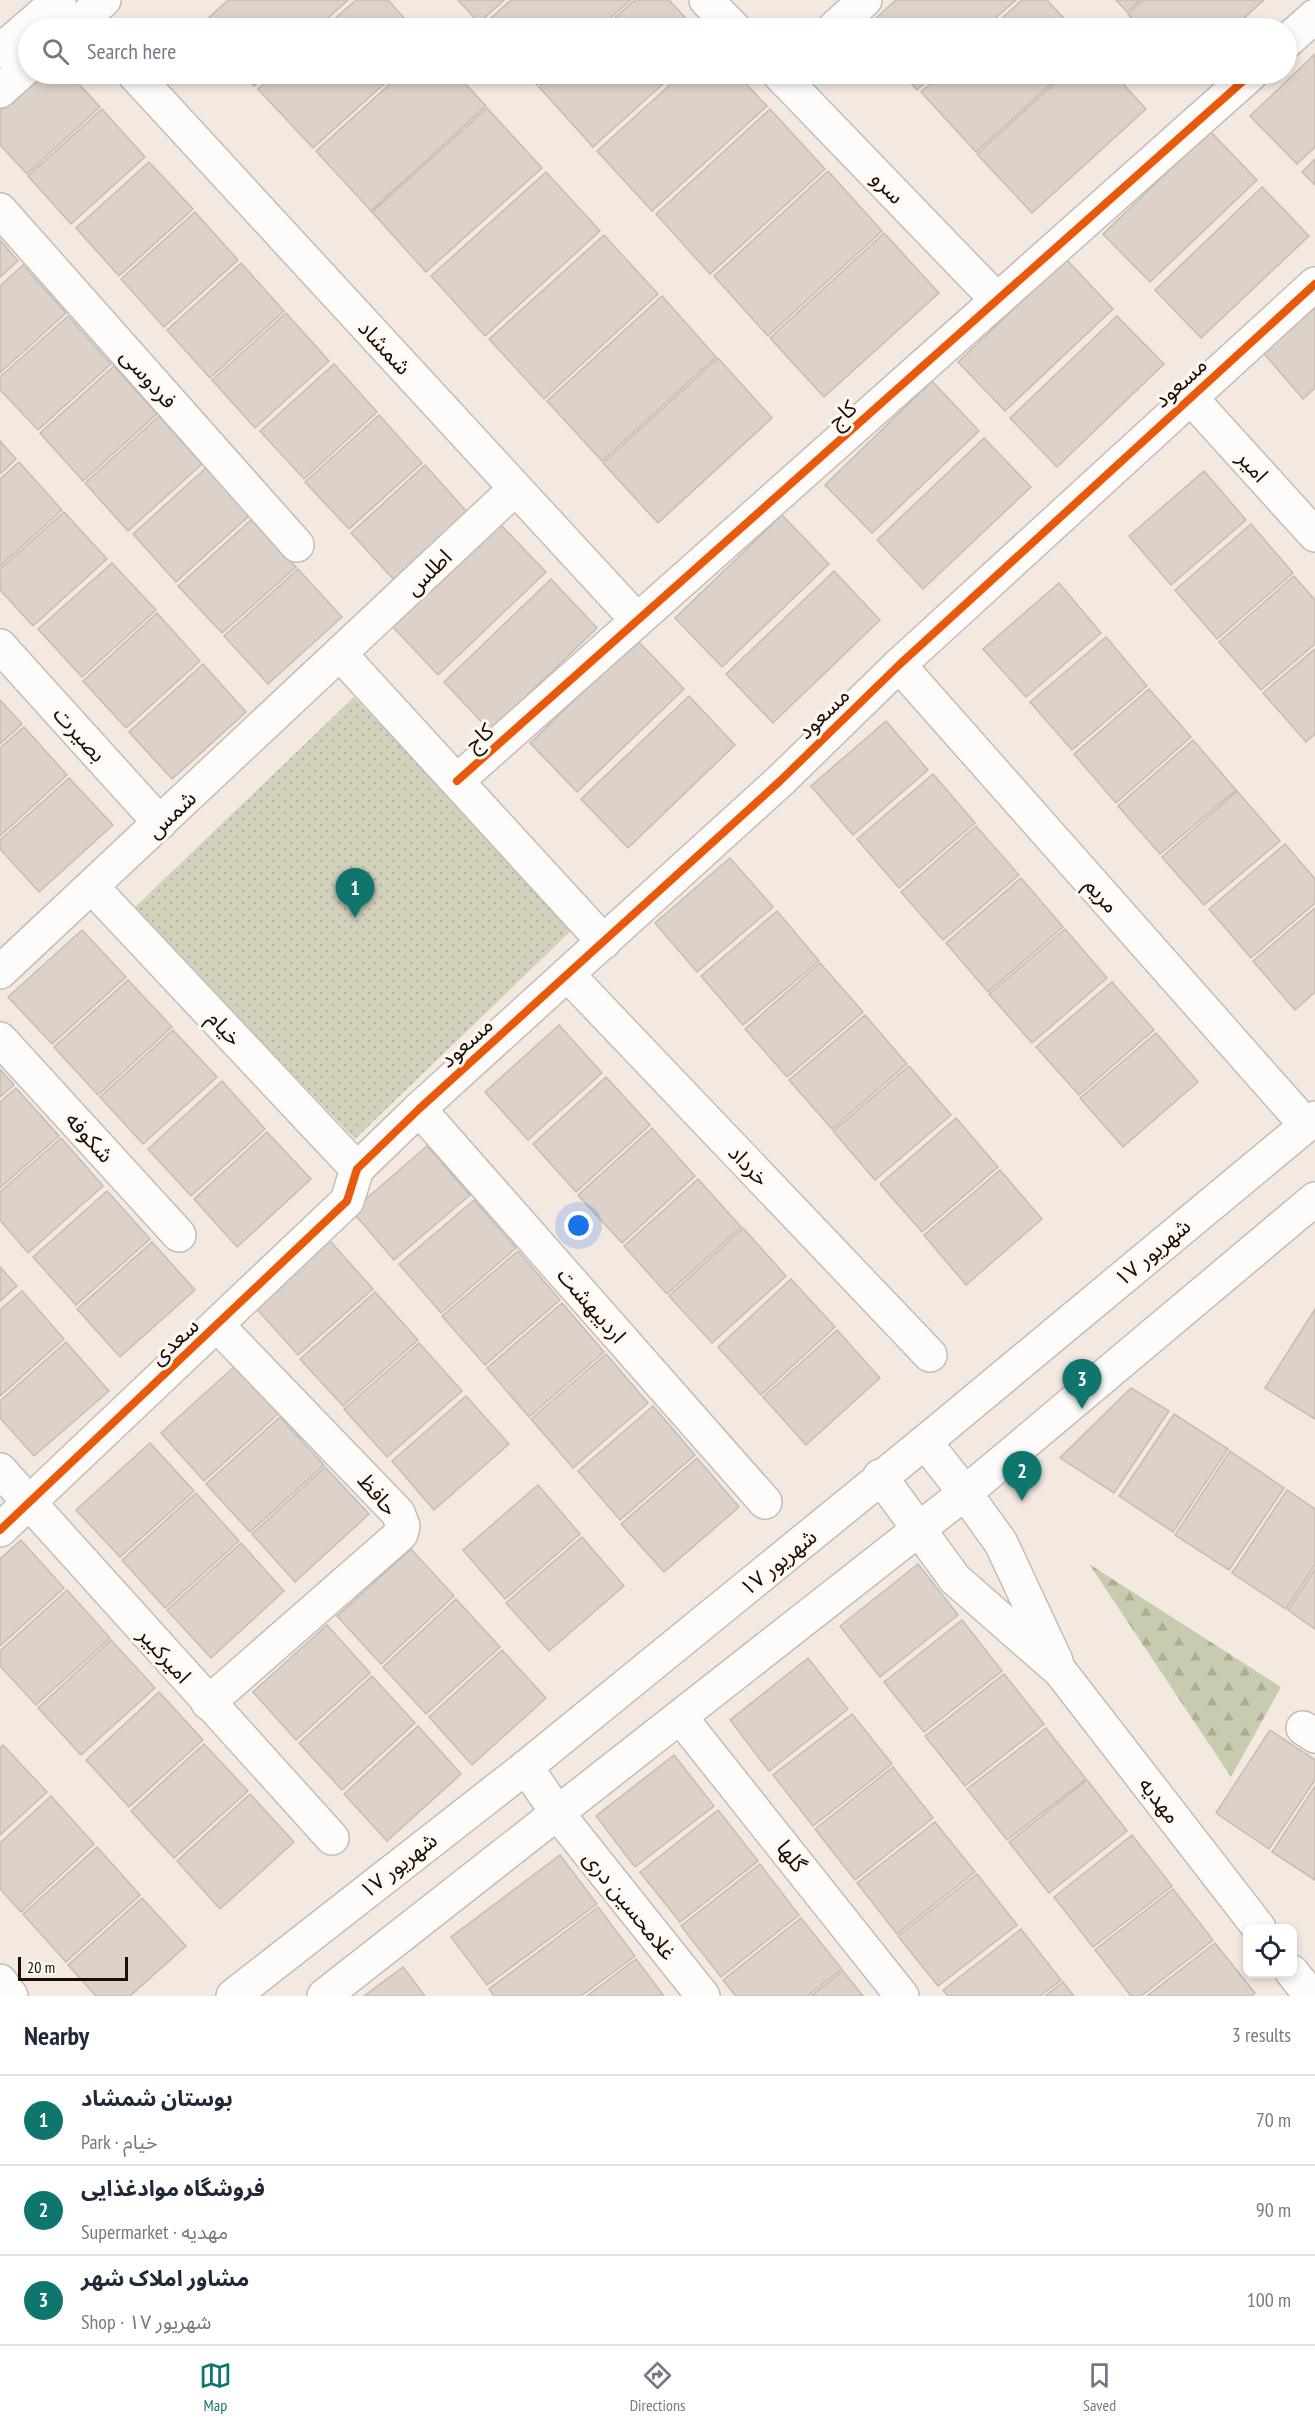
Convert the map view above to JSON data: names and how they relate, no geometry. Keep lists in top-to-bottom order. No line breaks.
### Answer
{"streets":{"street":["سرو","شمشاد","فردوسی","مسعود","کاج","امیر","اطلس","بصیرت","شمس","مریم","خیام","شکوفه","خرداد","۱۷ شهریور","اردیبهشت","سعدی","حافظ","امیرکبیر","مهدیه","گلها","غلامحسین دری"]},"crossings":[["سرو","کاج"],["شمشاد","کاج"],["شمشاد","اطلس"],["مسعود","امیر"],["مسعود","مریم"],["مسعود","خیام"],["مسعود","خرداد"],["مسعود","اردیبهشت"],["مسعود","سعدی"],["اطلس","شمس"],["بصیرت","شمس"],["شمس","خیام"],["مریم","۱۷ شهریور"],["خیام","سعدی"],["۱۷ شهریور","مهدیه"],["۱۷ شهریور","غلامحسین دری"],["سعدی","حافظ"],["سعدی","امیرکبیر"],["حافظ","امیرکبیر"]],"scale_bar":"20 m","page":{"search":"Search here","pins":["1","3","2"],"scale":"20 m","heading":["Nearby","3 results"],"list":[{"mark":"1","name":"بوستان شمشاد","note":"Park · خیام","value":"70 m"},{"mark":"2","name":"فروشگاه موادغذایی","note":"Supermarket · مهدیه","value":"90 m"},{"mark":"3","name":"مشاور املاک شهر","note":"Shop · ۱۷ شهریور","value":"100 m"}],"nav":["Map","Directions","Saved"]}}
